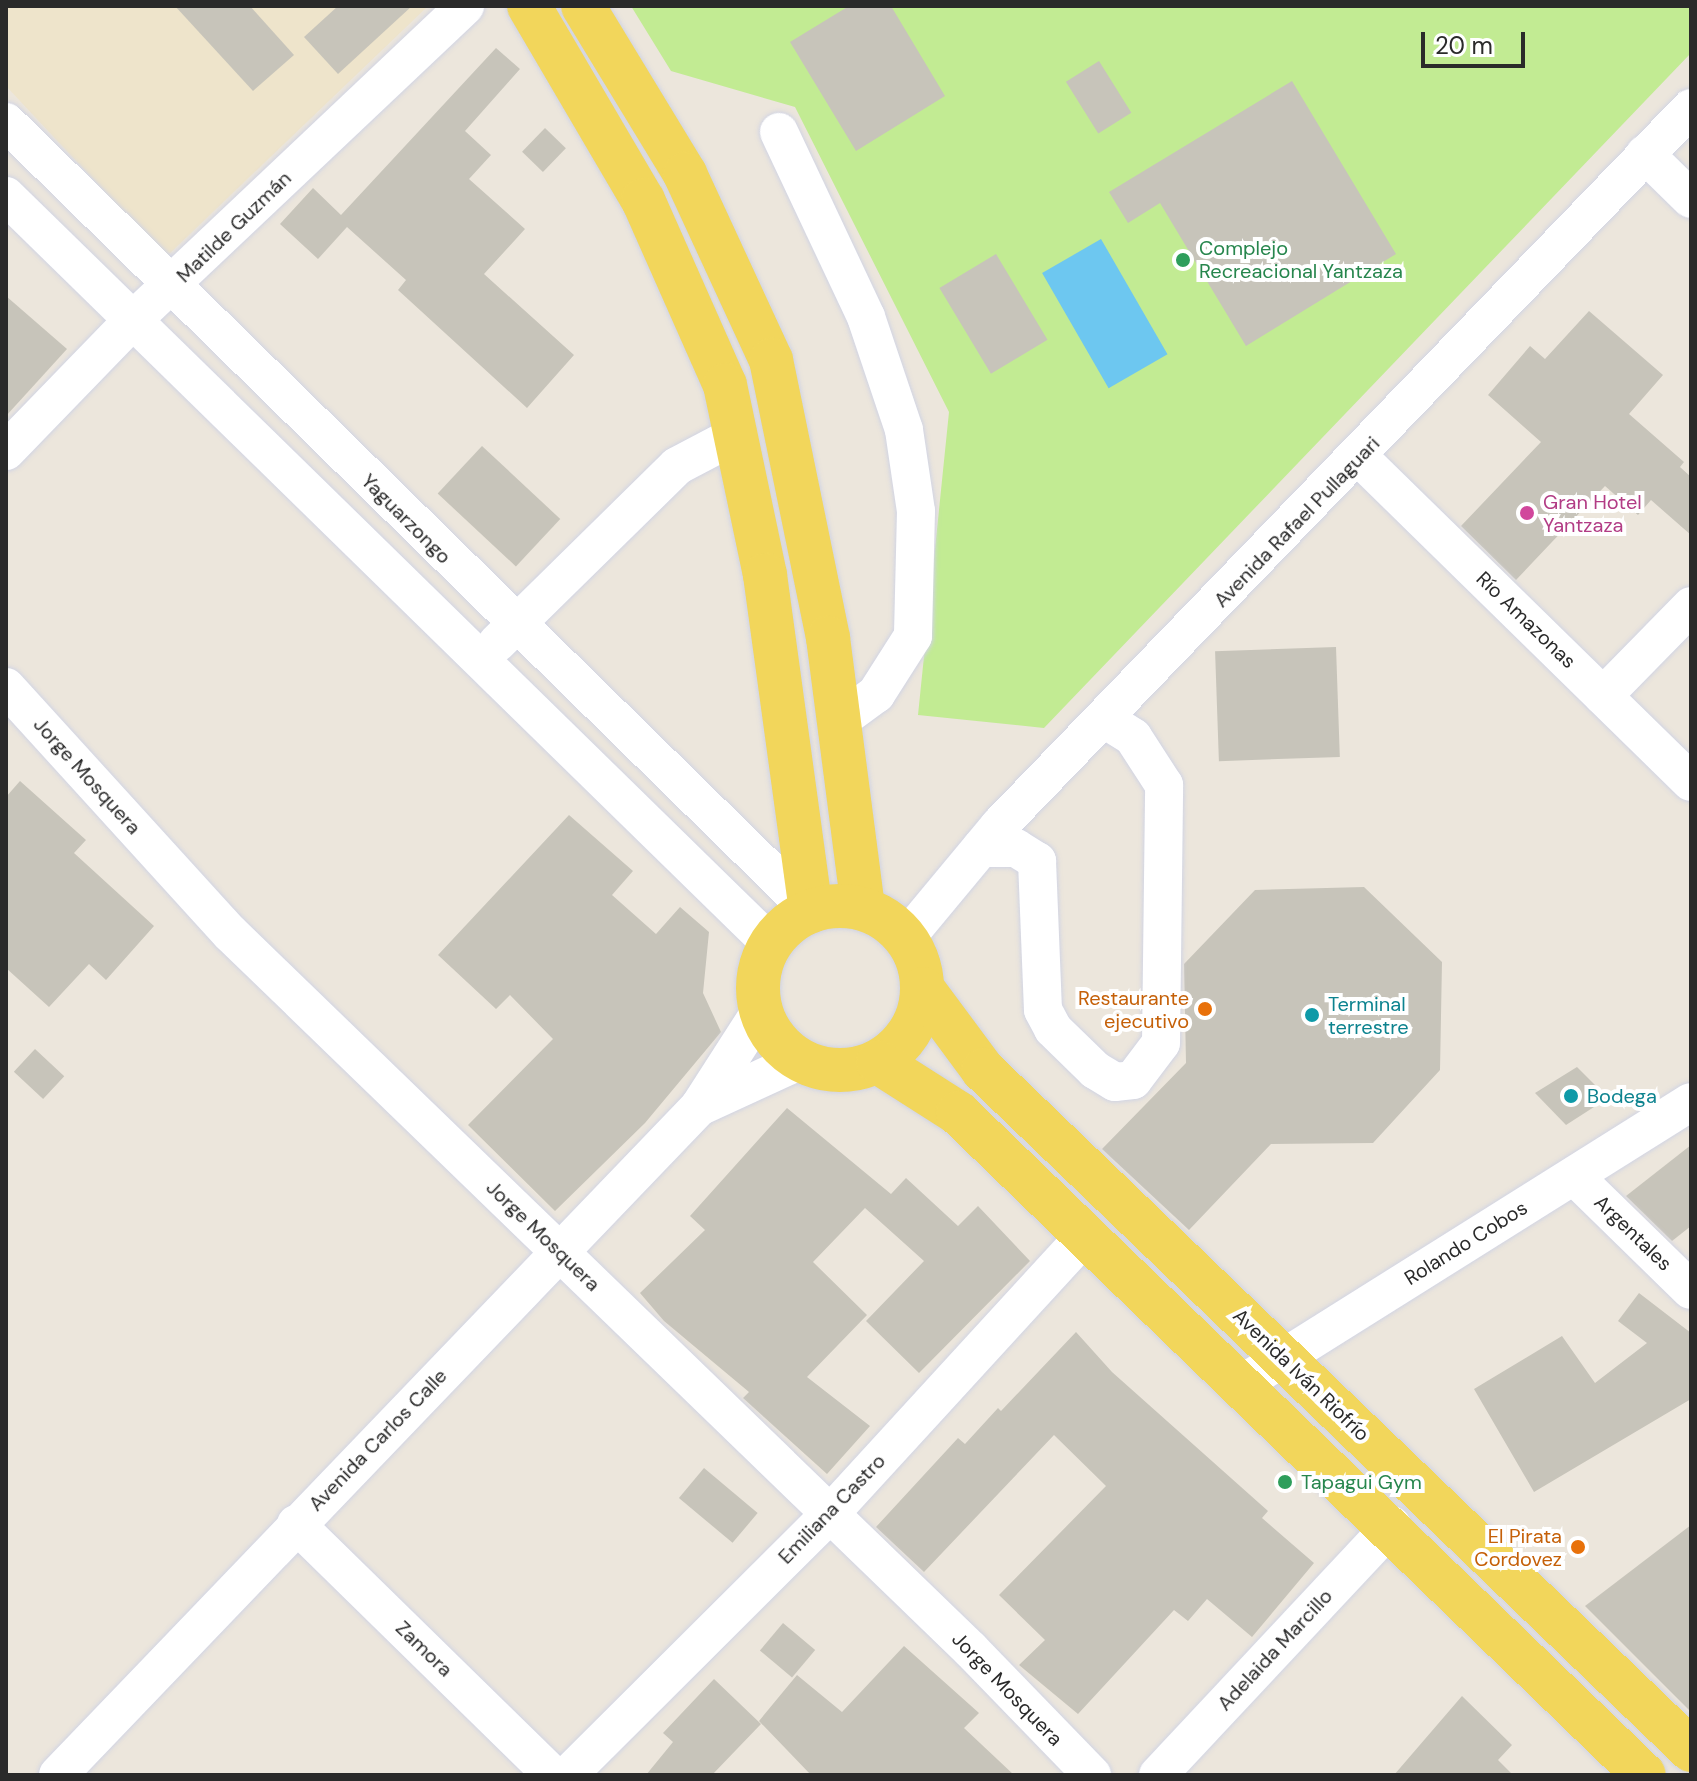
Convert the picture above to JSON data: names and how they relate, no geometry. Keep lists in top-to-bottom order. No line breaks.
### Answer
{"streets":{"main road":["Avenida Iván Riofrío"],"street":["Matilde Guzmán","Yaguarzongo","Avenida Rafael Pullaguari","Río Amazonas","Jorge Mosquera","Argentales","Rolando Cobos","Avenida Carlos Calle","Emiliana Castro","Zamora","Adelaida Marcillo"]},"crossings":[["Matilde Guzmán","Yaguarzongo"],["Yaguarzongo","Avenida Rafael Pullaguari"],["Yaguarzongo","Avenida Iván Riofrío"],["Yaguarzongo","Avenida Carlos Calle"],["Avenida Rafael Pullaguari","Río Amazonas"],["Avenida Rafael Pullaguari","Avenida Iván Riofrío"],["Avenida Rafael Pullaguari","Avenida Carlos Calle"],["Jorge Mosquera","Avenida Carlos Calle"],["Jorge Mosquera","Emiliana Castro"],["Argentales","Rolando Cobos"],["Rolando Cobos","Avenida Iván Riofrío"],["Avenida Iván Riofrío","Avenida Carlos Calle"],["Avenida Carlos Calle","Zamora"]],"places":["Complejo Recreacional Yantzaza","Gran Hotel Yantzaza","Restaurante ejecutivo","Terminal terrestre","Bodega","Tapagui Gym","El Pirata Cordovez"],"scale_bar":"20 m"}
